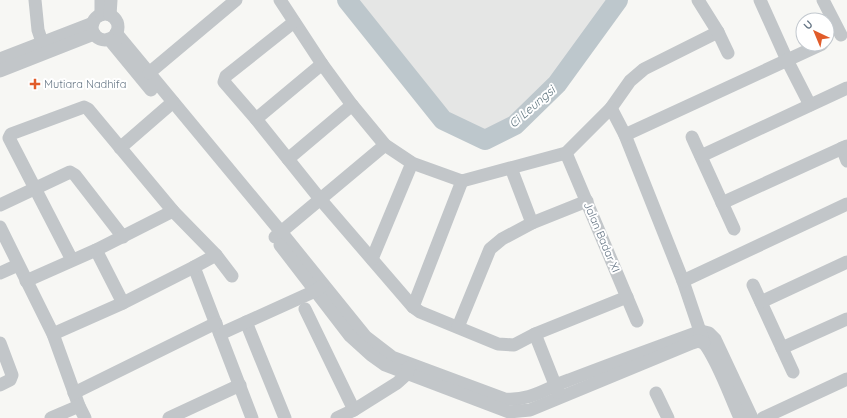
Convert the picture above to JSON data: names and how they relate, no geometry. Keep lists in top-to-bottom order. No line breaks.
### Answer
{"streets":{"street":["Jalan Badar XI"]},"water":["Ci Leungsi"],"places":{"health":["Mutiara Nadhifa"]},"north":"top left"}
